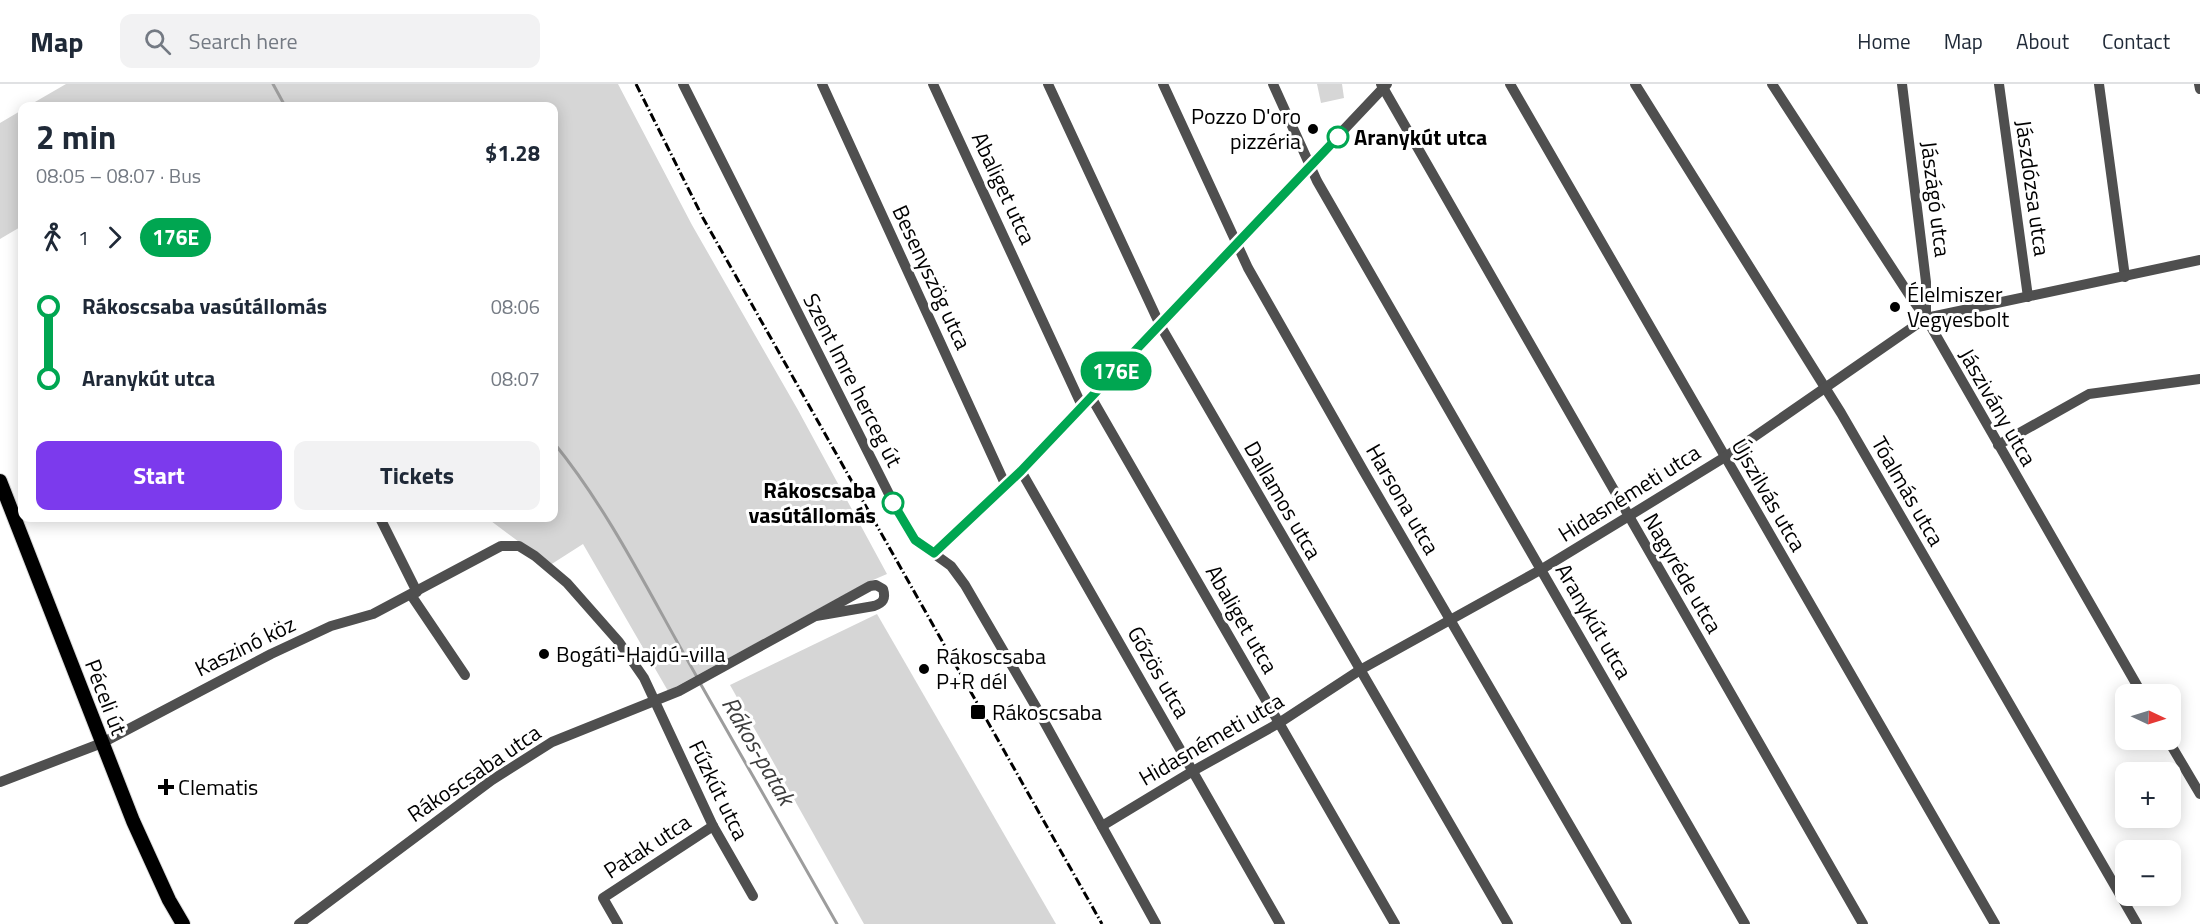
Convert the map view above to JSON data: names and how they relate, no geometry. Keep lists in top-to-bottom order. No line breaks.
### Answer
{"streets":{"main road":["Péceli út"],"street":["Abaliget utca","Jászdózsa utca","Jászágó utca","Besenyszög utca","Szent Imre herceg út","Jászivány utca","Tóalmás utca","Hidasnémeti utca","Újszilvás utca","Harsona utca","Dallamos utca","Nagyréde utca","Aranykút utca","Kaszinó köz","Gőzös utca","Rákoscsaba utca","Fűzkút utca","Patak utca"]},"crossings":[["Abaliget utca","Hidasnémeti utca"],["Jászdózsa utca","Hidasnémeti utca"],["Jászágó utca","Jászivány utca"],["Jászágó utca","Hidasnémeti utca"],["Szent Imre herceg út","Hidasnémeti utca"],["Jászivány utca","Hidasnémeti utca"],["Tóalmás utca","Hidasnémeti utca"],["Hidasnémeti utca","Újszilvás utca"],["Hidasnémeti utca","Harsona utca"],["Hidasnémeti utca","Dallamos utca"],["Hidasnémeti utca","Nagyréde utca"],["Hidasnémeti utca","Aranykút utca"],["Hidasnémeti utca","Gőzös utca"],["Kaszinó köz","Péceli út"],["Kaszinó köz","Rákoscsaba utca"],["Kaszinó köz","Fűzkút utca"],["Rákoscsaba utca","Fűzkút utca"],["Fűzkút utca","Patak utca"]],"water":["Rákos-patak"],"places":{"other":["Pozzo D'oro pizzéria","Aranykút utca","Élelmiszer Vegyesbolt","Rákoscsaba vasútállomás","Bogáti-Hajdú-villa","Rákoscsaba P+R dél"],"transit":["Rákoscsaba"],"health":["Clematis"]},"lines":["bus line 176E"],"north":"right","page":{"header":"Map","search":"Search here","nav":["Home","Map","About","Contact"],"on_map":"176E","heading":["2 min","08:05 – 08:07 · Bus","$1.28"],"legs":["1","176E"],"list":[{"name":"Rákoscsaba vasútállomás","value":"08:06"},{"name":"Aranykút utca","value":"08:07"}],"buttons":["Start","Tickets"],"map_buttons":["+","−"]}}
